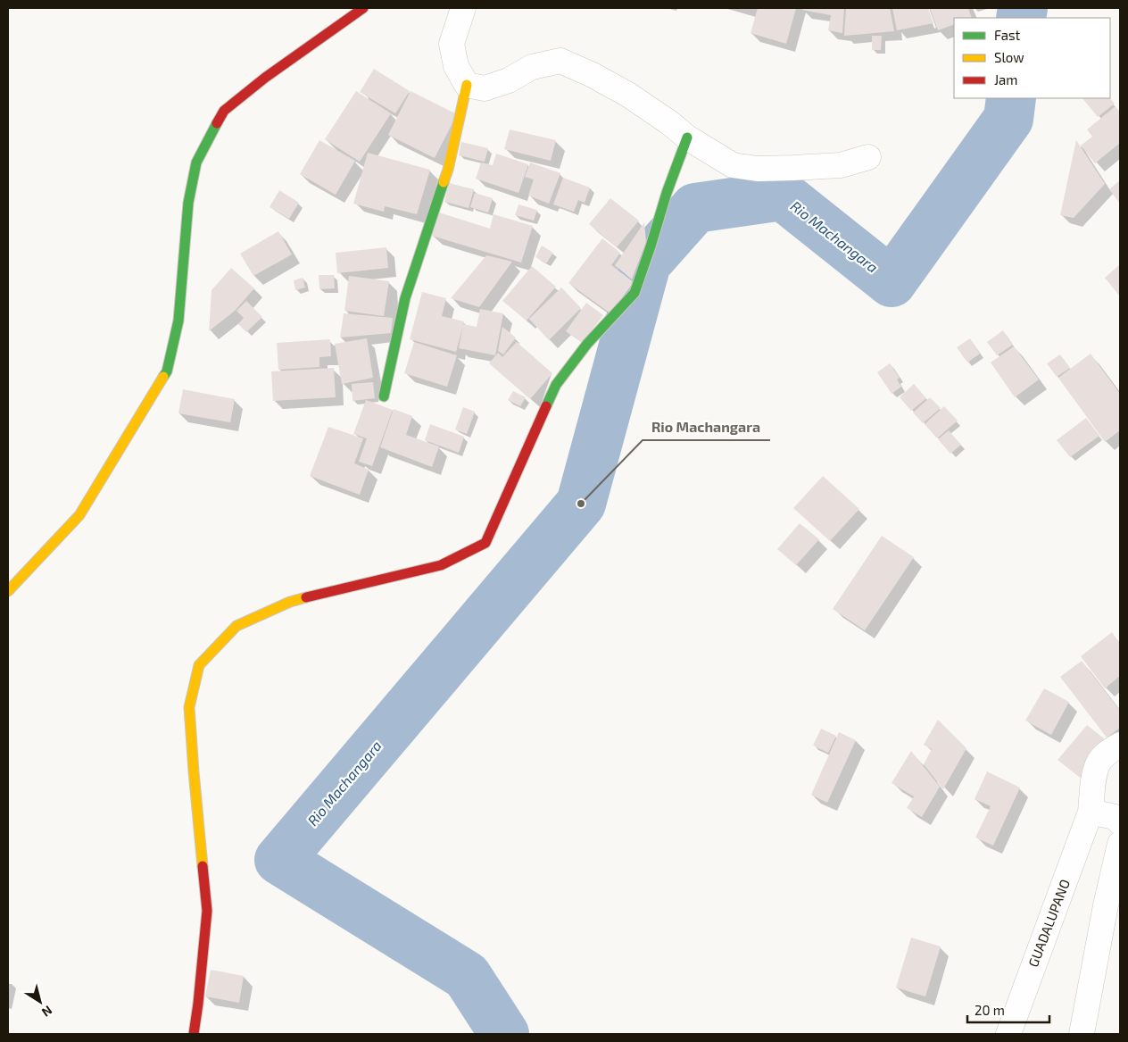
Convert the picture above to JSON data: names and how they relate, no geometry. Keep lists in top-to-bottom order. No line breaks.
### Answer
{"streets":{"street":["GUADALUPANO"]},"water":["Rio Machangara"],"places":["Rio Machangara"],"legend":["Fast","Slow","Jam"],"scale_bar":"20 m","north":"bottom right"}
